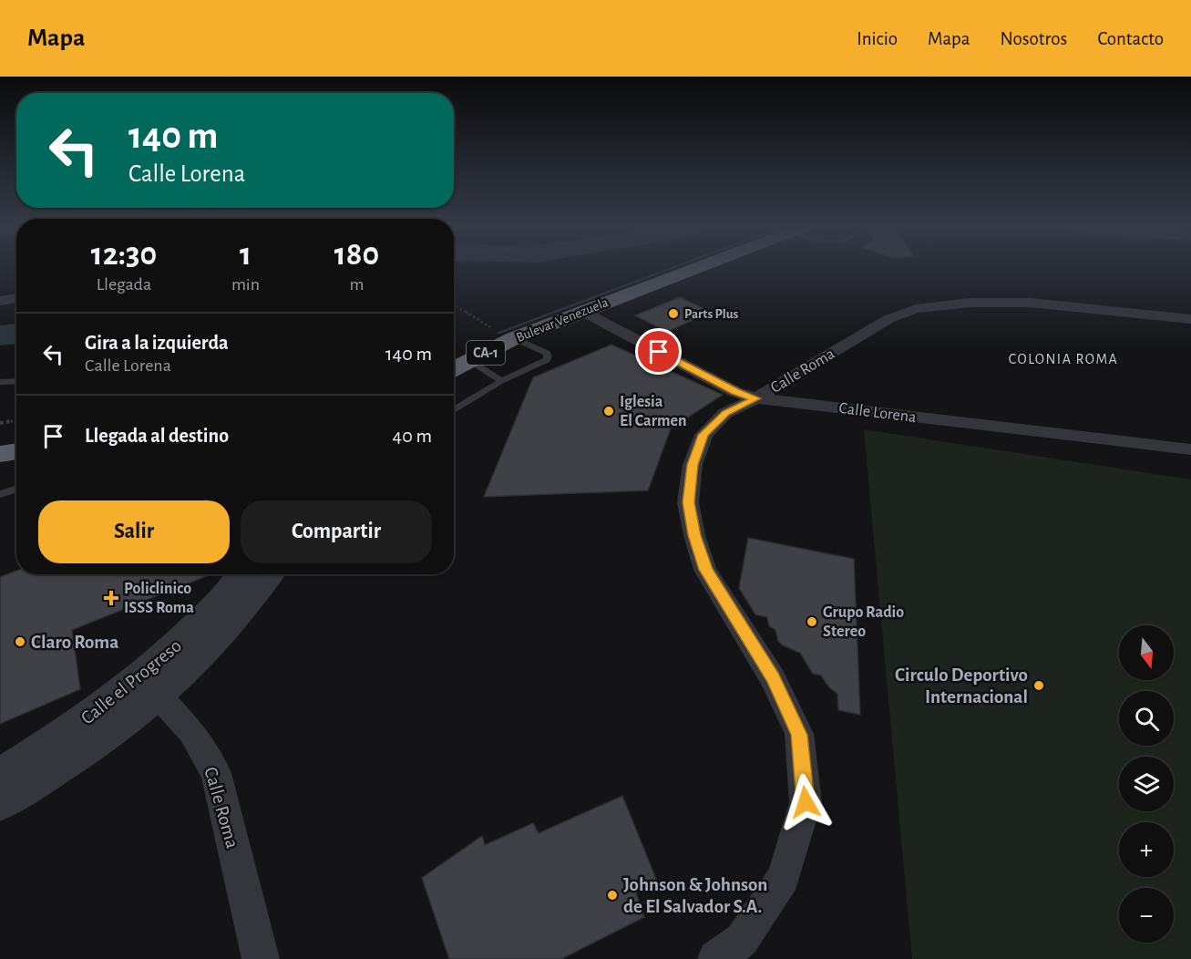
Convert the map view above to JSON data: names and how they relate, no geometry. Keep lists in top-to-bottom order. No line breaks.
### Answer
{"streets":{"highway":["Bulevar Venezuela","CA-1"],"street":["Calle Roma","Calle Lorena","Calle el Progreso"]},"crossings":[["Bulevar Venezuela","Calle Lorena"],["Calle Roma","Calle Lorena"],["Calle Roma","Calle el Progreso"]],"districts":["COLONIA ROMA"],"places":{"other":["Parts Plus","Iglesia El Carmen","Grupo Radio Stereo","Claro Roma","Circulo Deportivo Internacional","Johnson & Johnson de El Salvador S.A."],"health":["Policlinico ISSS Roma"]},"north":"bottom","page":{"header":"Mapa","nav":["Inicio","Mapa","Nosotros","Contacto"],"turn":["140 m","Calle Lorena"],"eta":["12:30","Llegada","1","min","180","m"],"list":[{"name":"Gira a la izquierda","note":"Calle Lorena","value":"140 m"},{"name":"Llegada al destino","value":"40 m"}],"buttons":["Salir","Compartir"],"map_buttons":["+","−"]}}
